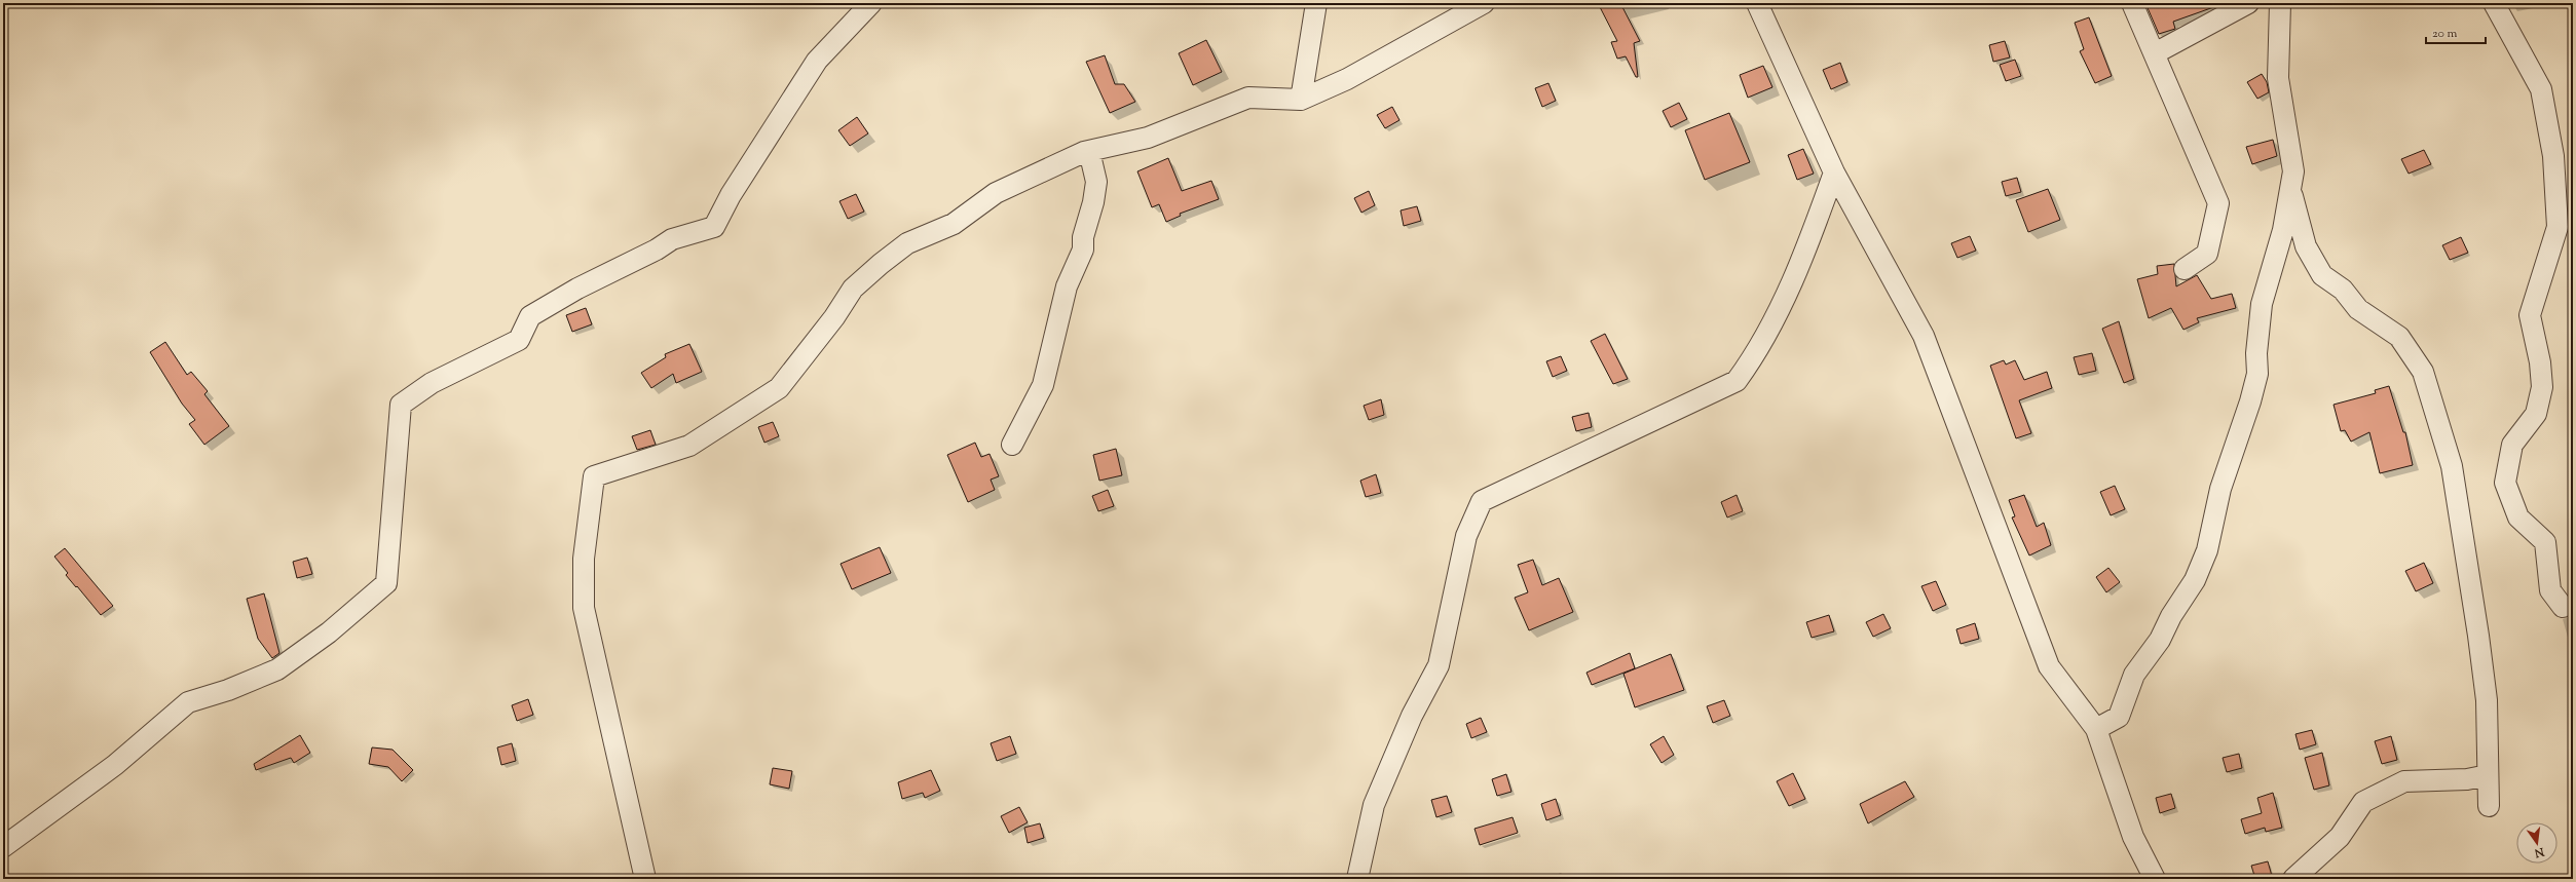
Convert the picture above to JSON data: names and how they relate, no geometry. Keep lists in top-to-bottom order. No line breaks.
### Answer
{"scale_bar":"20 m","north":"bottom"}
